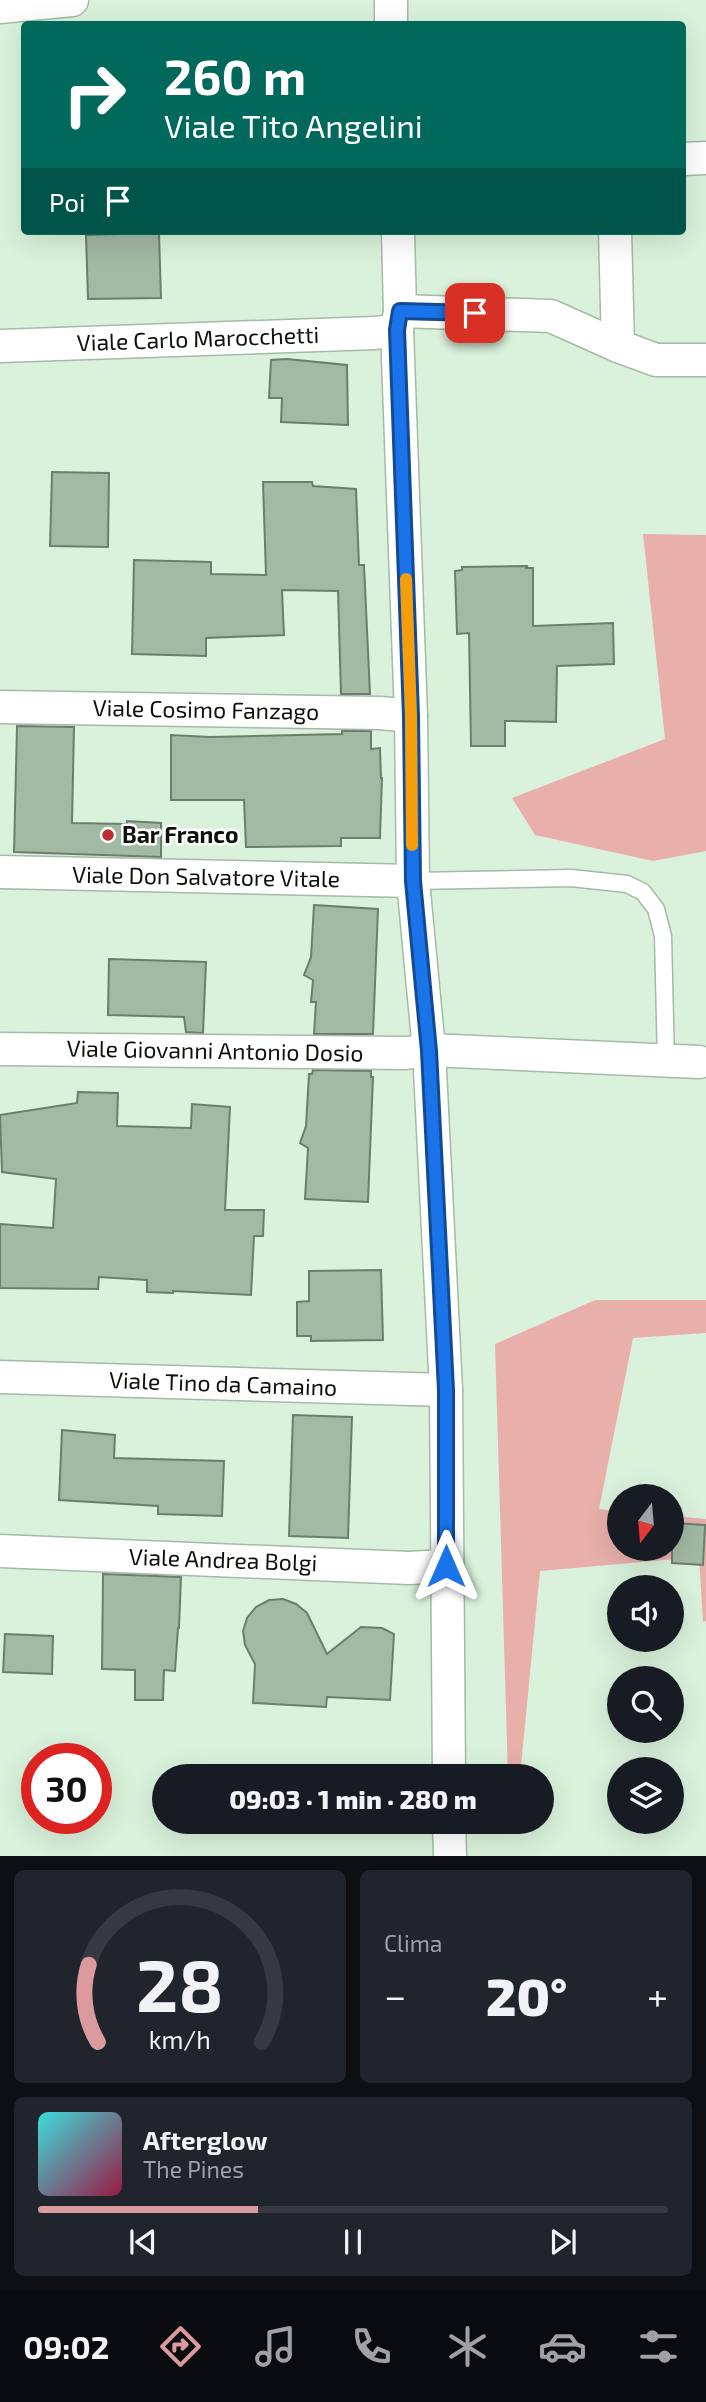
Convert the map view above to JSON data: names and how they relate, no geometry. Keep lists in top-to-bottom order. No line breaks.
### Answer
{"streets":{"street":["Viale Carlo Marocchetti","Viale Cosimo Fanzago","Viale Don Salvatore Vitale","Viale Giovanni Antonio Dosio","Viale Tino da Camaino","Viale Andrea Bolgi"]},"places":["Bar Franco"],"north":"bottom","page":{"turn":["260 m","Viale Tito Angelini"],"then":"Poi","limit":"30","trip":"09:03 · 1 min · 280 m","tile":"Clima","heat":["−","20°","+"],"song":["Afterglow","The Pines"],"tabs":"09:02","gauge":["28","km/h"]}}
